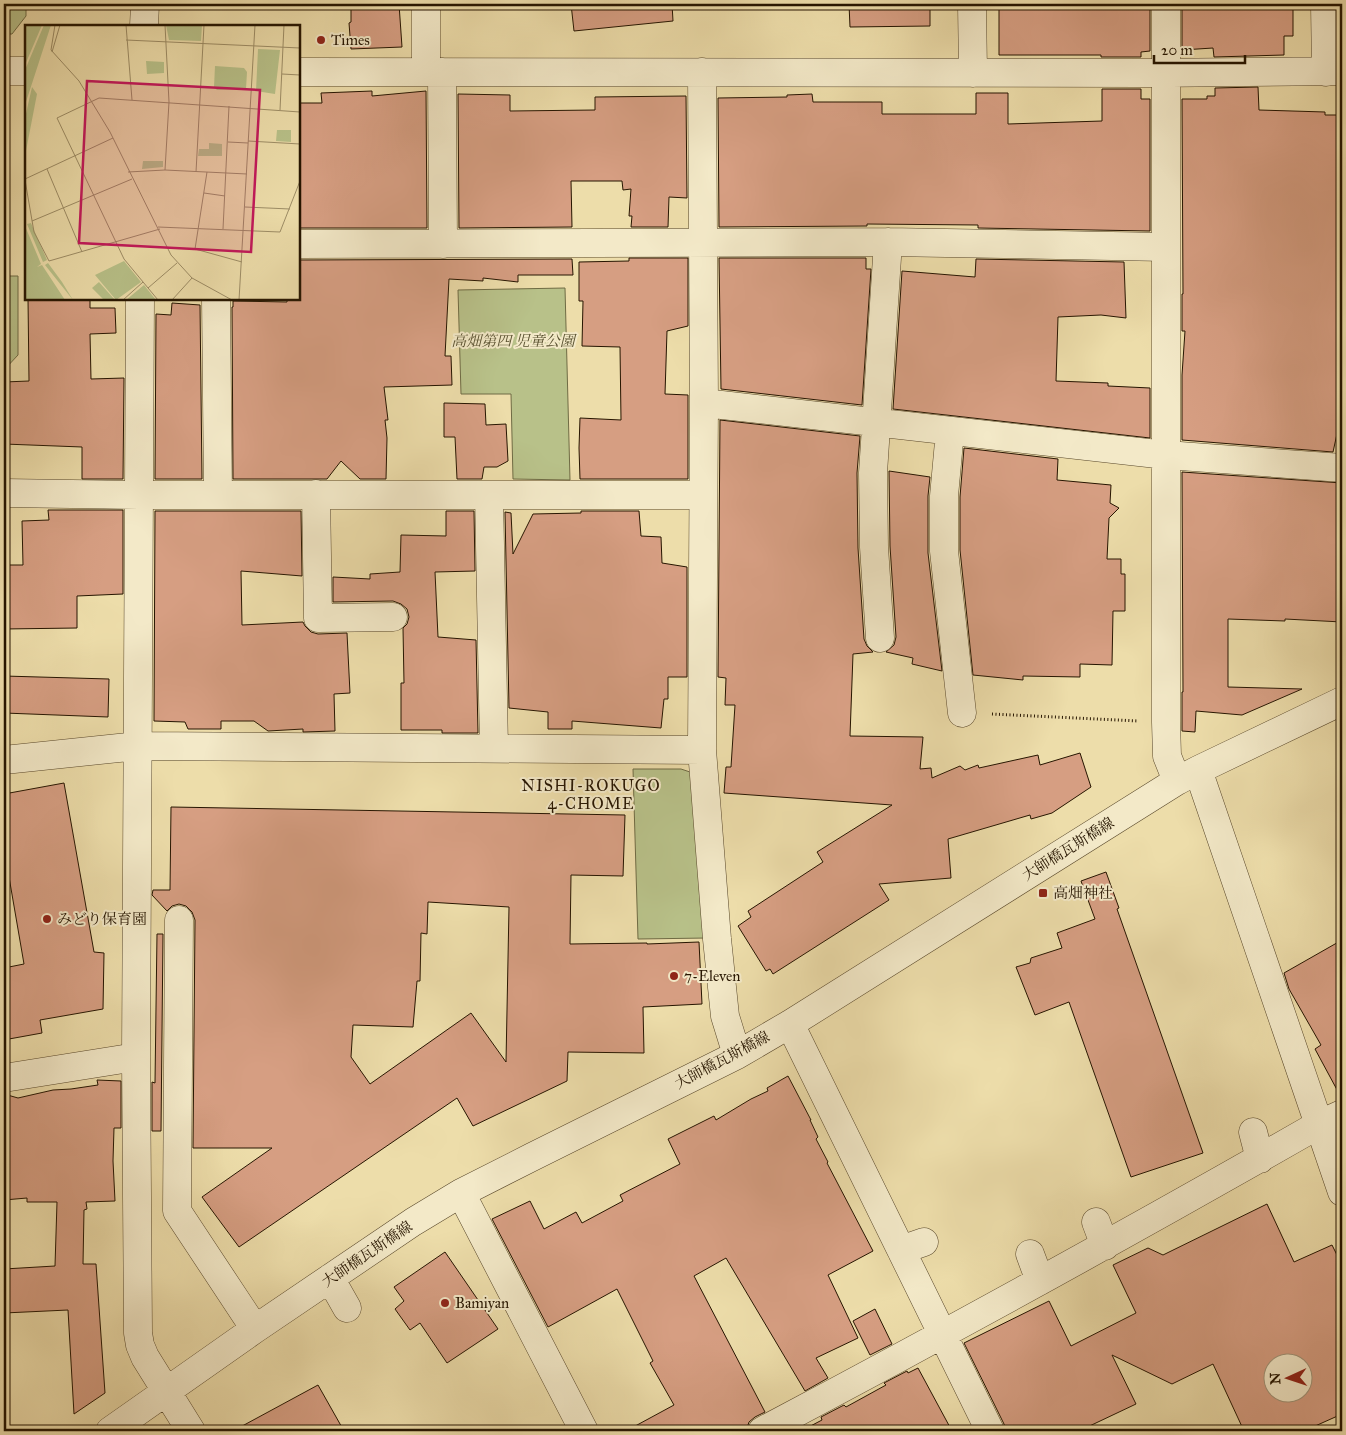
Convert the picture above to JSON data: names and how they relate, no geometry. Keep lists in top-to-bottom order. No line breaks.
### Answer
{"streets":{"street":["大師橋瓦斯橋線"]},"districts":["NISHI-ROKUGO 4-CHOME"],"parks":["高畑第四 児童公園"],"places":{"other":["Times","みどり保育園","7-Eleven","Bamiyan"],"transit":["高畑神社"]},"scale_bar":"20 m","north":"left"}
